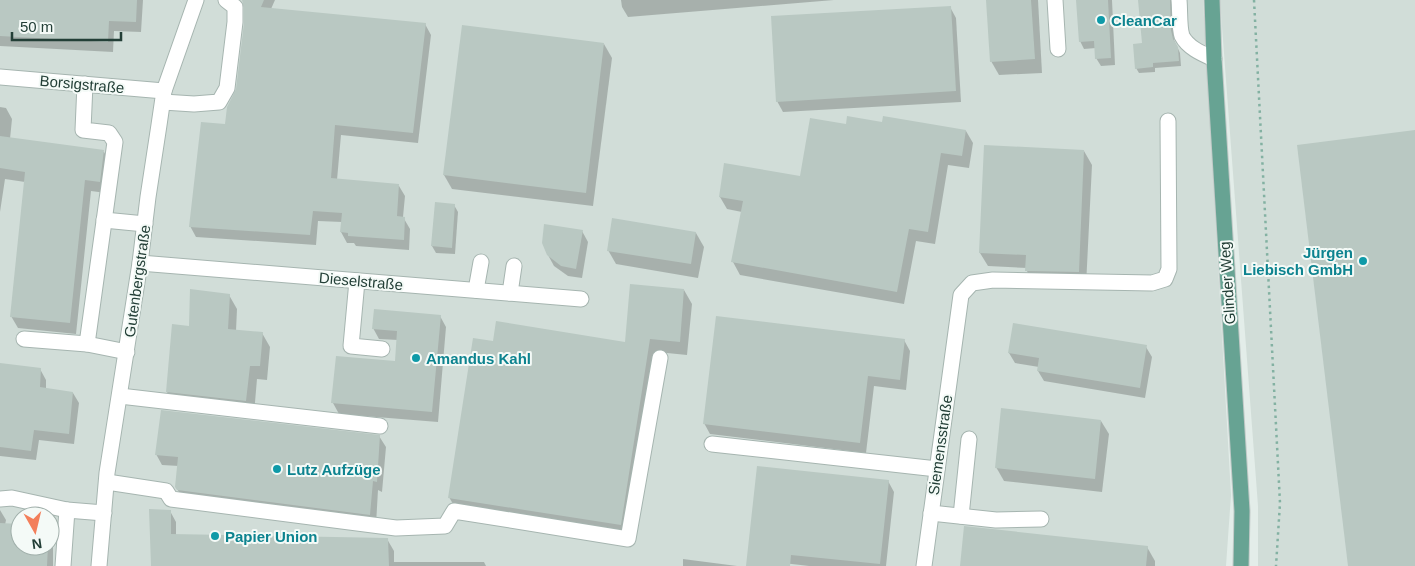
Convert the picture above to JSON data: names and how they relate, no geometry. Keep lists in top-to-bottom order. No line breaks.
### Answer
{"streets":{"main road":["Glinder Weg"],"street":["Borsigstraße","Gutenbergstraße","Dieselstraße","Siemensstraße"]},"crossings":[["Borsigstraße","Gutenbergstraße"],["Gutenbergstraße","Dieselstraße"]],"places":["CleanCar","Jürgen Liebisch GmbH","Amandus Kahl","Lutz Aufzüge","Papier Union"],"scale_bar":"50 m","north":"bottom"}
